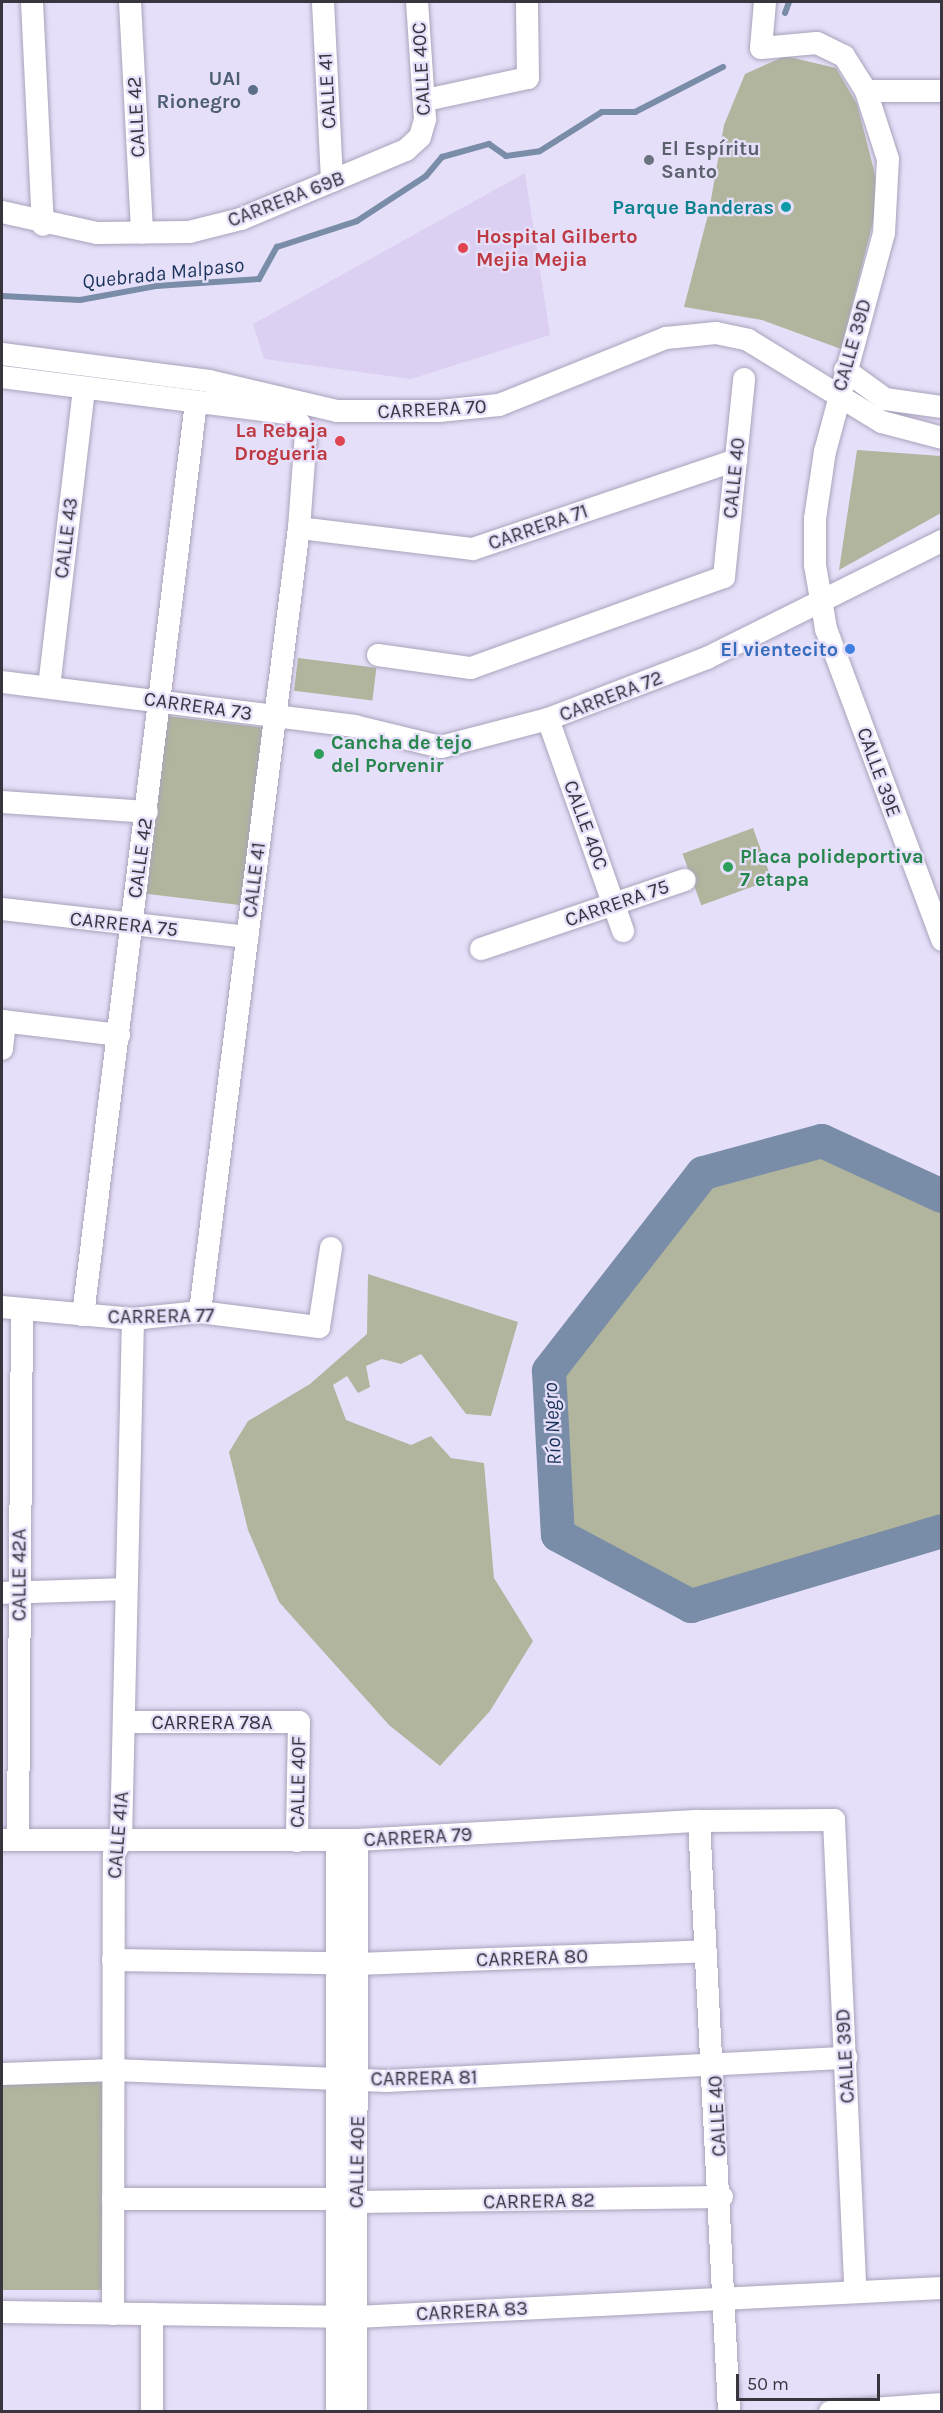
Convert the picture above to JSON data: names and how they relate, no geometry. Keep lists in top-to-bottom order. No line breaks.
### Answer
{"streets":{"street":["CALLE 40C","CALLE 41","CALLE 42","CARRERA 69B","CALLE 39D","CARRERA 70","CALLE 40","CARRERA 71","CALLE 43","CARRERA 72","CARRERA 73","CALLE 39E","CARRERA 75","CARRERA 77","CALLE 42A","CARRERA 78A","CALLE 40F","CALLE 41A","CARRERA 79","CARRERA 80","CARRERA 81","CALLE 40E","CARRERA 82","CARRERA 83"]},"crossings":[["CALLE 40C","CARRERA 69B"],["CALLE 40C","CARRERA 72"],["CALLE 40C","CARRERA 75"],["CALLE 41","CARRERA 69B"],["CALLE 41","CARRERA 71"],["CALLE 41","CARRERA 73"],["CALLE 41","CARRERA 75"],["CALLE 41","CARRERA 77"],["CALLE 42","CARRERA 69B"],["CALLE 42","CARRERA 73"],["CALLE 42","CARRERA 75"],["CALLE 42","CARRERA 77"],["CALLE 39D","CARRERA 70"],["CALLE 39D","CARRERA 72"],["CALLE 39D","CALLE 39E"],["CALLE 39D","CARRERA 79"],["CALLE 39D","CARRERA 81"],["CALLE 39D","CARRERA 83"],["CALLE 40","CARRERA 71"],["CALLE 40","CARRERA 79"],["CALLE 40","CARRERA 80"],["CALLE 40","CARRERA 81"],["CALLE 40","CARRERA 82"],["CALLE 40","CARRERA 83"],["CALLE 43","CARRERA 73"],["CARRERA 72","CARRERA 73"],["CARRERA 72","CALLE 39E"],["CARRERA 77","CALLE 42A"],["CARRERA 77","CALLE 41A"],["CALLE 42A","CARRERA 79"],["CARRERA 78A","CALLE 40F"],["CARRERA 78A","CALLE 41A"],["CALLE 40F","CARRERA 79"],["CALLE 41A","CARRERA 79"],["CALLE 41A","CARRERA 80"],["CALLE 41A","CARRERA 81"],["CALLE 41A","CARRERA 82"],["CALLE 41A","CARRERA 83"],["CARRERA 79","CALLE 40E"],["CARRERA 80","CALLE 40E"],["CARRERA 81","CALLE 40E"],["CALLE 40E","CARRERA 82"],["CALLE 40E","CARRERA 83"]],"water":["Quebrada Malpaso","Río Negro"],"places":["UAI Rionegro","El Espíritu Santo","Parque Banderas","Hospital Gilberto Mejia Mejia","La Rebaja Drogueria","El vientecito","Cancha de tejo del Porvenir","Placa polideportiva 7 etapa"],"scale_bar":"50 m"}
